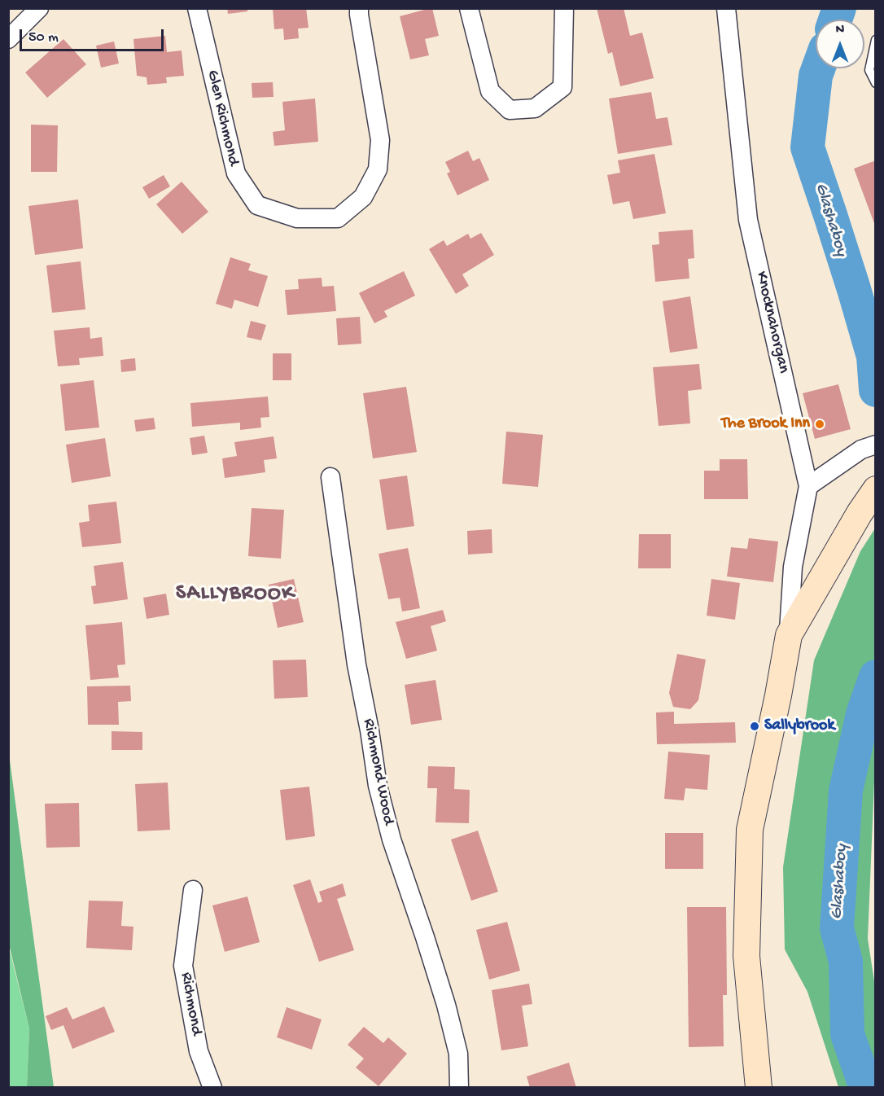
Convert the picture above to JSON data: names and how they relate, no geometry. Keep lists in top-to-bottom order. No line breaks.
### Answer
{"streets":{"street":["Glen Richmond","Knocknahorgan","Richmond Wood","Richmond"]},"districts":["SALLYBROOK"],"water":["Glashaboy"],"places":["The Brook Inn","Sallybrook"],"scale_bar":"50 m","north":"top"}
